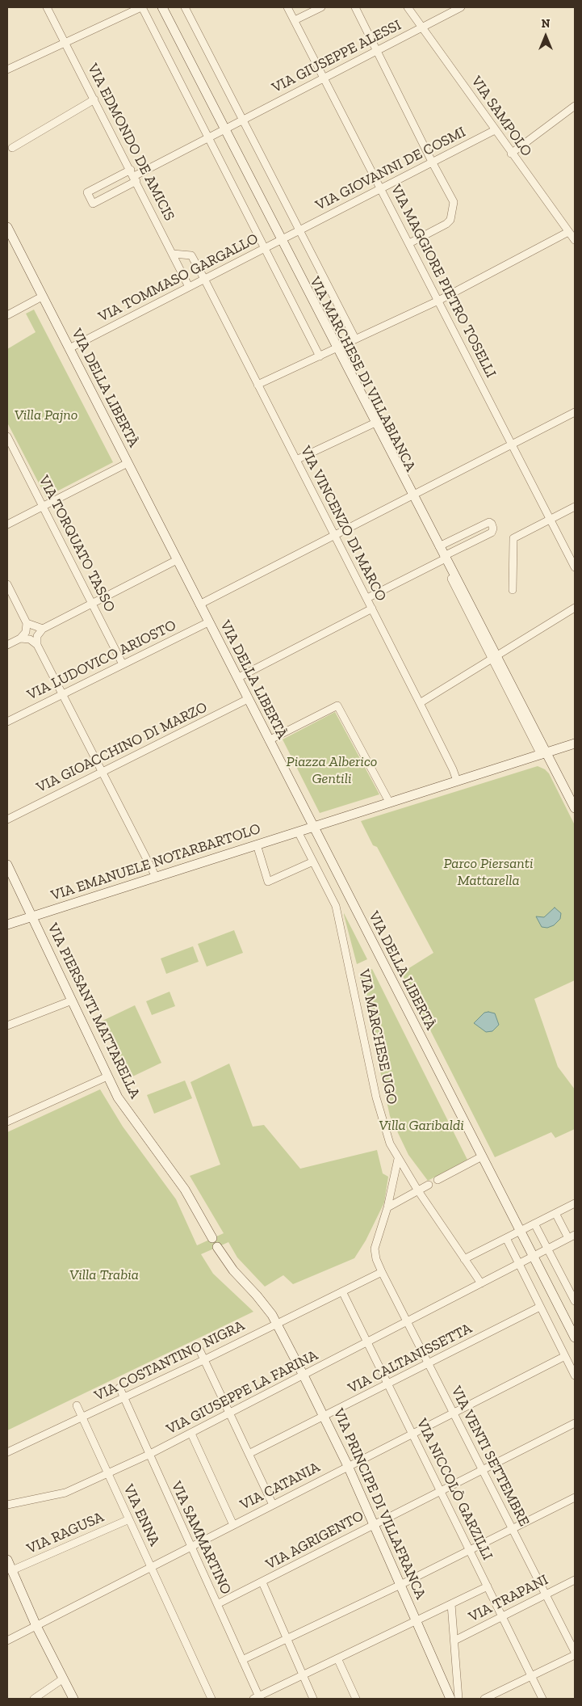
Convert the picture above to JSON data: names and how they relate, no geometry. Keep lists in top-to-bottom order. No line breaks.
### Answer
{"streets":{"street":["VIA GIUSEPPE ALESSI","VIA SAMPOLO","VIA EDMONDO DE AMICIS","VIA GIOVANNI DE COSMI","VIA TOMMASO GARGALLO","VIA MAGGIORE PIETRO TOSELLI","VIA MARCHESE DI VILLABIANCA","VIA DELLA LIBERTÀ","VIA VINCENZO DI MARCO","VIA TORQUATO TASSO","VIA LUDOVICO ARIOSTO","VIA GIOACCHINO DI MARZO","VIA EMANUELE NOTARBARTOLO","VIA PIERSANTI MATTARELLA","VIA MARCHESE UGO","VIA CALTANISSETTA","VIA COSTANTINO NIGRA","VIA GIUSEPPE LA FARINA","VIA VENTI SETTEMBRE","VIA CATANIA","VIA NICCOLÒ GARZILLI","VIA PRINCIPE DI VILLAFRANCA","VIA ENNA","VIA RAGUSA","VIA SAMMARTINO","VIA AGRIGENTO","VIA TRAPANI"]},"crossings":[["VIA GIUSEPPE ALESSI","VIA SAMPOLO"],["VIA GIUSEPPE ALESSI","VIA EDMONDO DE AMICIS"],["VIA GIUSEPPE ALESSI","VIA MAGGIORE PIETRO TOSELLI"],["VIA GIUSEPPE ALESSI","VIA MARCHESE DI VILLABIANCA"],["VIA SAMPOLO","VIA GIOVANNI DE COSMI"],["VIA EDMONDO DE AMICIS","VIA TOMMASO GARGALLO"],["VIA GIOVANNI DE COSMI","VIA TOMMASO GARGALLO"],["VIA GIOVANNI DE COSMI","VIA MAGGIORE PIETRO TOSELLI"],["VIA GIOVANNI DE COSMI","VIA MARCHESE DI VILLABIANCA"],["VIA TOMMASO GARGALLO","VIA MARCHESE DI VILLABIANCA"],["VIA TOMMASO GARGALLO","VIA DELLA LIBERTÀ"],["VIA TOMMASO GARGALLO","VIA VINCENZO DI MARCO"],["VIA MARCHESE DI VILLABIANCA","VIA EMANUELE NOTARBARTOLO"],["VIA DELLA LIBERTÀ","VIA LUDOVICO ARIOSTO"],["VIA DELLA LIBERTÀ","VIA GIOACCHINO DI MARZO"],["VIA DELLA LIBERTÀ","VIA EMANUELE NOTARBARTOLO"],["VIA DELLA LIBERTÀ","VIA GIUSEPPE LA FARINA"],["VIA VINCENZO DI MARCO","VIA EMANUELE NOTARBARTOLO"],["VIA TORQUATO TASSO","VIA LUDOVICO ARIOSTO"],["VIA EMANUELE NOTARBARTOLO","VIA PIERSANTI MATTARELLA"],["VIA EMANUELE NOTARBARTOLO","VIA MARCHESE UGO"],["VIA MARCHESE UGO","VIA GIUSEPPE LA FARINA"],["VIA MARCHESE UGO","VIA VENTI SETTEMBRE"],["VIA CALTANISSETTA","VIA VENTI SETTEMBRE"],["VIA CALTANISSETTA","VIA NICCOLÒ GARZILLI"],["VIA CALTANISSETTA","VIA PRINCIPE DI VILLAFRANCA"],["VIA COSTANTINO NIGRA","VIA VENTI SETTEMBRE"],["VIA COSTANTINO NIGRA","VIA NICCOLÒ GARZILLI"],["VIA COSTANTINO NIGRA","VIA PRINCIPE DI VILLAFRANCA"],["VIA COSTANTINO NIGRA","VIA ENNA"],["VIA COSTANTINO NIGRA","VIA SAMMARTINO"],["VIA GIUSEPPE LA FARINA","VIA VENTI SETTEMBRE"],["VIA GIUSEPPE LA FARINA","VIA NICCOLÒ GARZILLI"],["VIA GIUSEPPE LA FARINA","VIA PRINCIPE DI VILLAFRANCA"],["VIA GIUSEPPE LA FARINA","VIA ENNA"],["VIA GIUSEPPE LA FARINA","VIA SAMMARTINO"],["VIA VENTI SETTEMBRE","VIA CATANIA"],["VIA VENTI SETTEMBRE","VIA AGRIGENTO"],["VIA VENTI SETTEMBRE","VIA TRAPANI"],["VIA CATANIA","VIA NICCOLÒ GARZILLI"],["VIA CATANIA","VIA PRINCIPE DI VILLAFRANCA"],["VIA CATANIA","VIA ENNA"],["VIA CATANIA","VIA SAMMARTINO"],["VIA NICCOLÒ GARZILLI","VIA AGRIGENTO"],["VIA NICCOLÒ GARZILLI","VIA TRAPANI"],["VIA PRINCIPE DI VILLAFRANCA","VIA AGRIGENTO"],["VIA ENNA","VIA RAGUSA"],["VIA SAMMARTINO","VIA AGRIGENTO"]],"parks":["Villa Pajno","Piazza Alberico Gentili","Parco Piersanti Mattarella","Villa Garibaldi","Villa Trabia"],"north":"top"}
